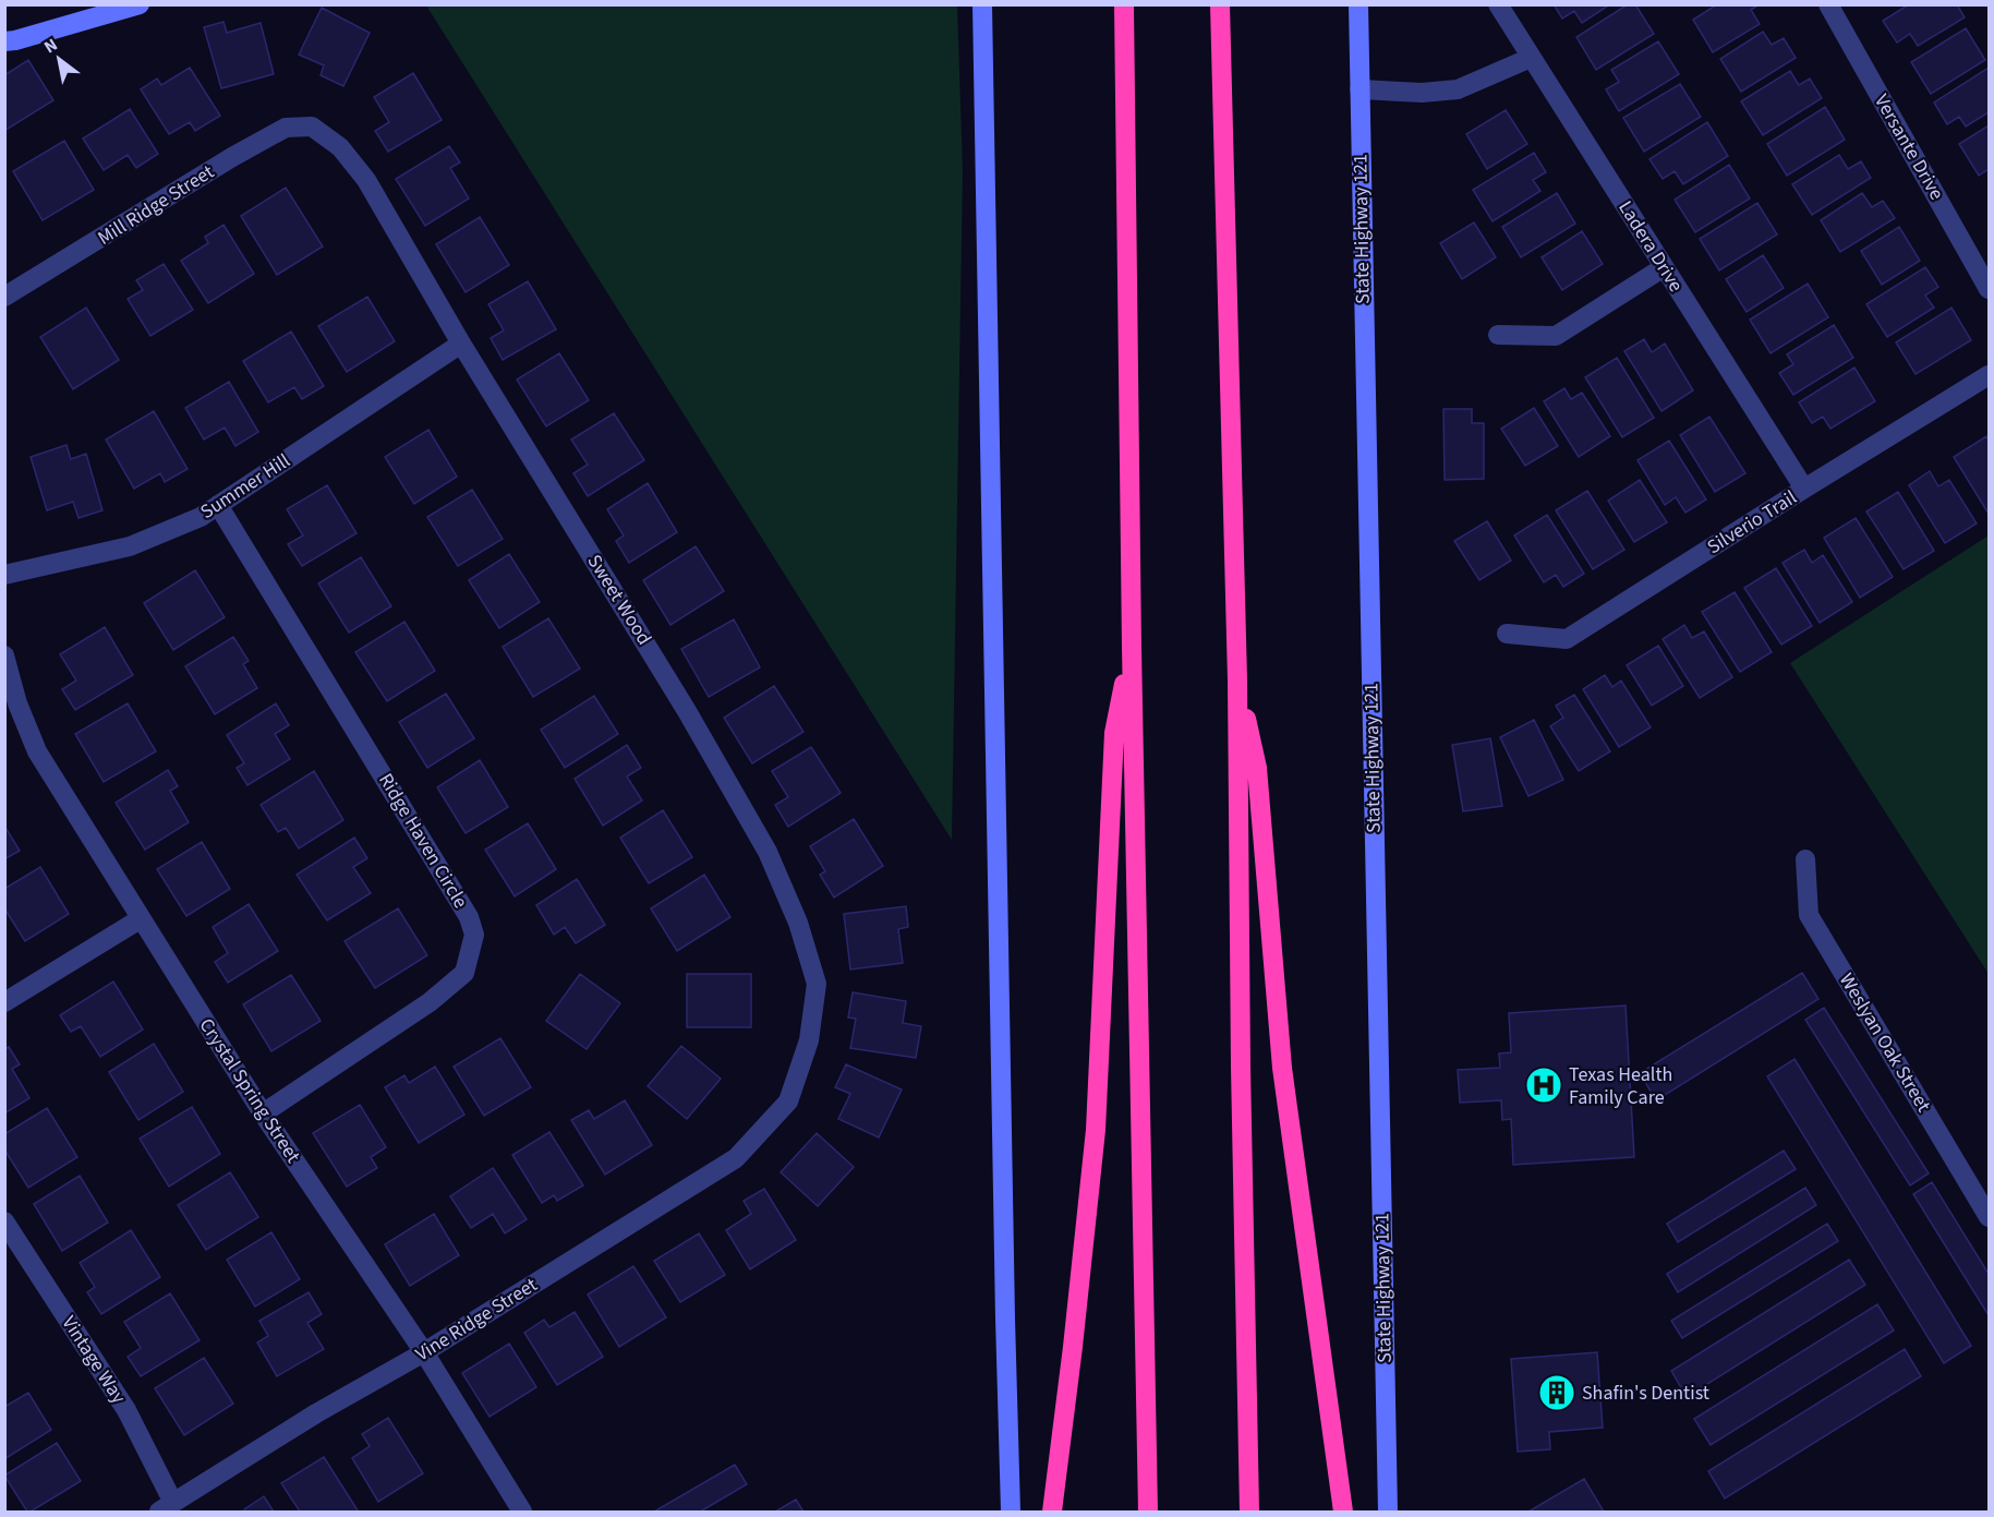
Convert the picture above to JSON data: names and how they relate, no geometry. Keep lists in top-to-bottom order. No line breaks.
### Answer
{"streets":{"main road":["State Highway 121"],"street":["Versante Drive","Mill Ridge Street","Ladera Drive","Summer Hill","Silverio Trail","Sweet Wood","Ridge Haven Circle","Weslyan Oak Street","Crystal Spring Street","Vine Ridge Street","Vintage Way"]},"crossings":[["Mill Ridge Street","Sweet Wood"],["Ladera Drive","Silverio Trail"],["Summer Hill","Sweet Wood"],["Summer Hill","Ridge Haven Circle"],["Sweet Wood","Vine Ridge Street"],["Ridge Haven Circle","Crystal Spring Street"],["Crystal Spring Street","Vine Ridge Street"],["Vine Ridge Street","Vintage Way"]],"places":{"hospital":["Texas Health Family Care"],"building":["Shafin's Dentist"]},"north":"top left"}
